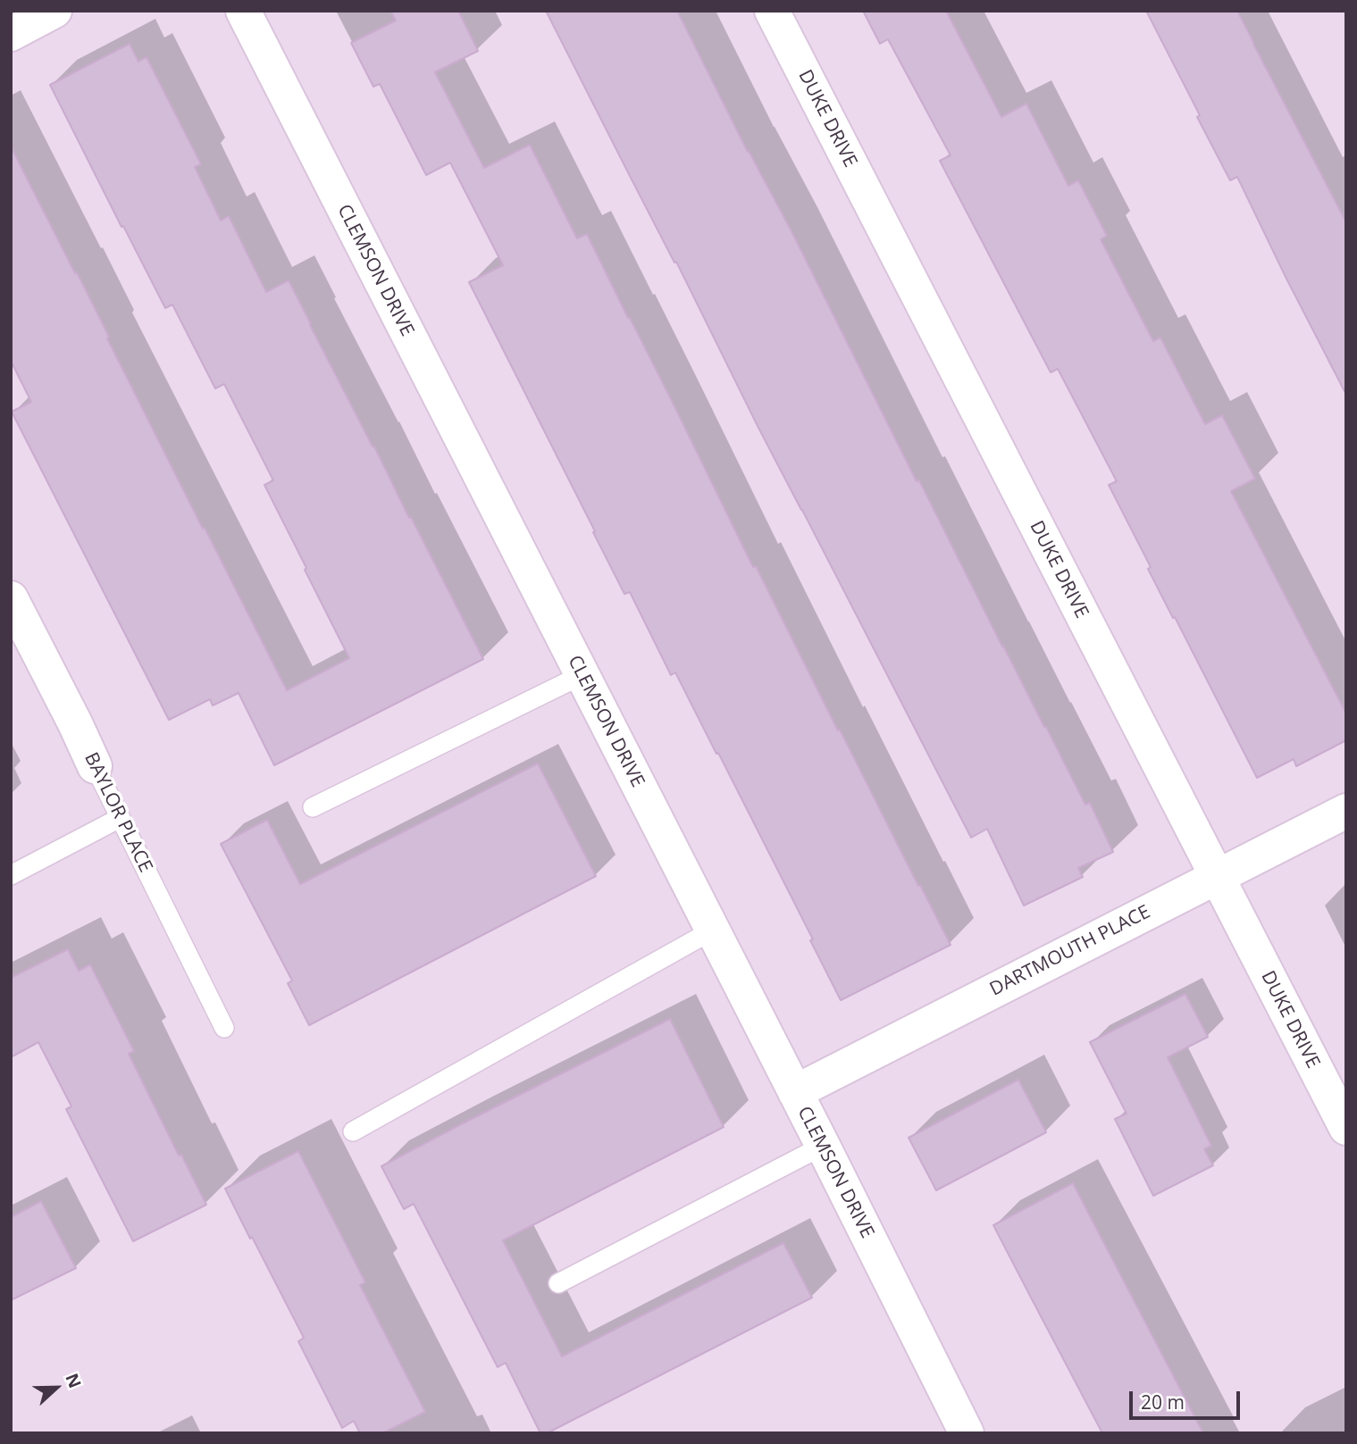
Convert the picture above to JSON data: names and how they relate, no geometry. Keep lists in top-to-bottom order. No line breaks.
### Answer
{"streets":{"street":["DUKE DRIVE","CLEMSON DRIVE","BAYLOR PLACE","DARTMOUTH PLACE"]},"crossings":[["DUKE DRIVE","DARTMOUTH PLACE"],["CLEMSON DRIVE","DARTMOUTH PLACE"]],"scale_bar":"20 m","north":"right"}
